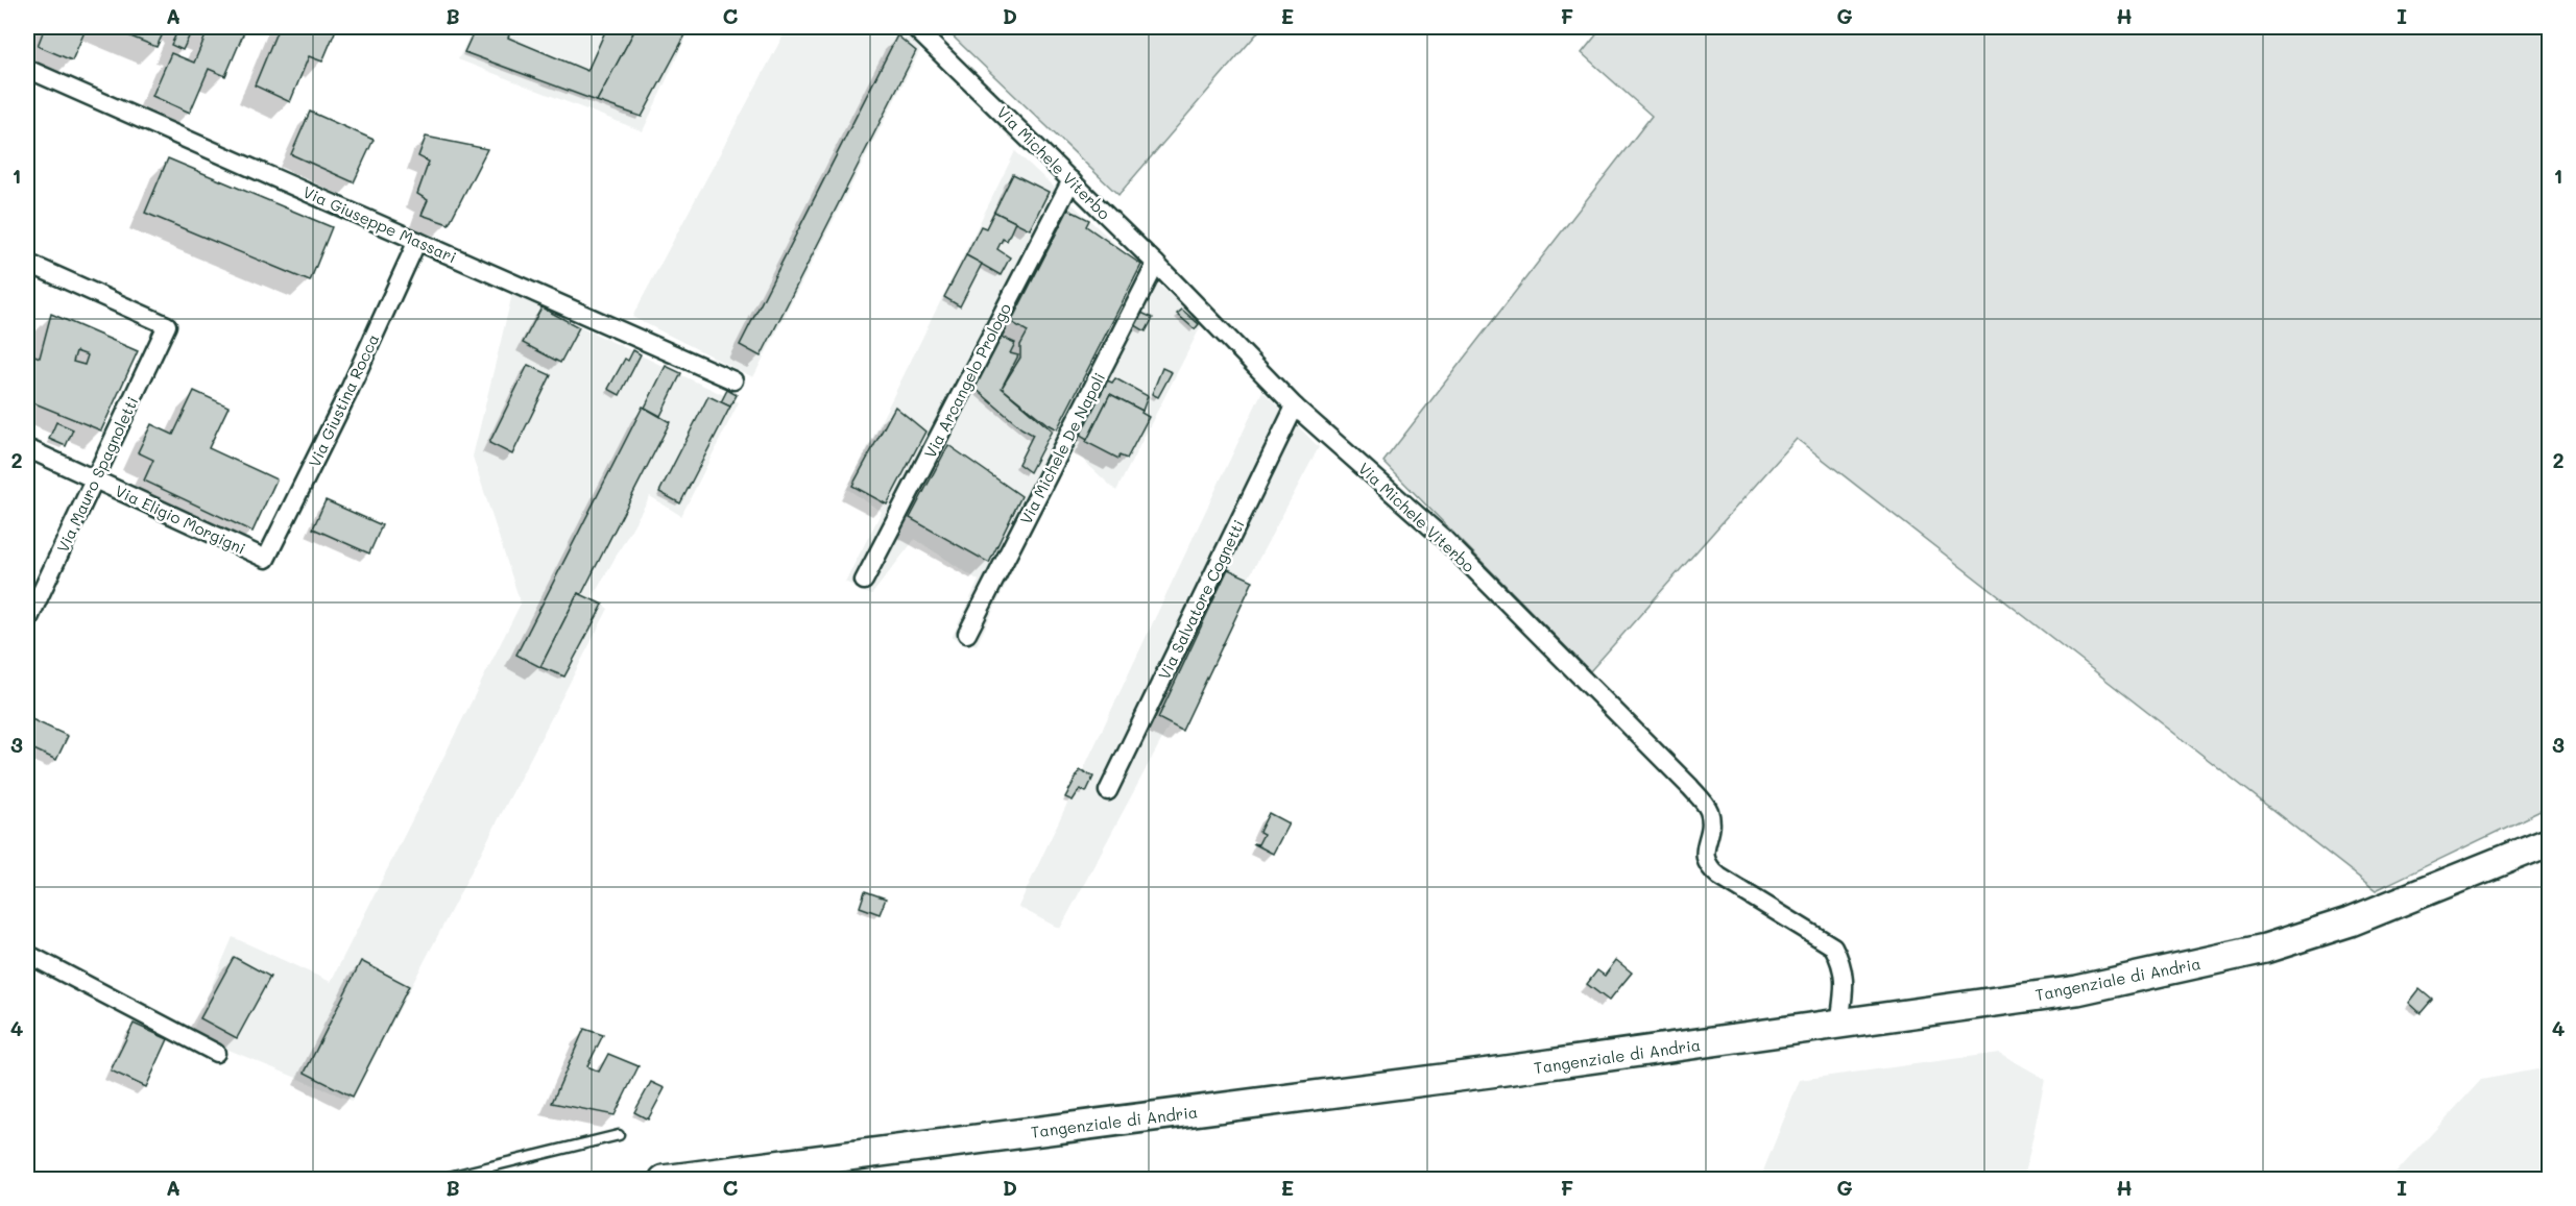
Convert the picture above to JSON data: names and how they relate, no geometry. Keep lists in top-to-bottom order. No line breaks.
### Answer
{"streets":{"main road":["Tangenziale di Andria"],"street":["Via Michele Viterbo","Via Giuseppe Massari","Via Arcangelo Prologo","Via Giustina Rocca","Via Michele De Napoli","Via Mauro Spagnoletti","Via Eligio Morgigni","Via Salvatore Cognetti"]},"crossings":[["Via Michele Viterbo","Via Arcangelo Prologo"],["Via Michele Viterbo","Via Michele De Napoli"],["Via Michele Viterbo","Via Salvatore Cognetti"],["Via Michele Viterbo","Tangenziale di Andria"],["Via Giuseppe Massari","Via Giustina Rocca"],["Via Giustina Rocca","Via Eligio Morgigni"],["Via Mauro Spagnoletti","Via Eligio Morgigni"]],"grid":{"columns":["A","B","C","D","E","F","G","H","I"],"rows":["1","2","3","4"]}}
